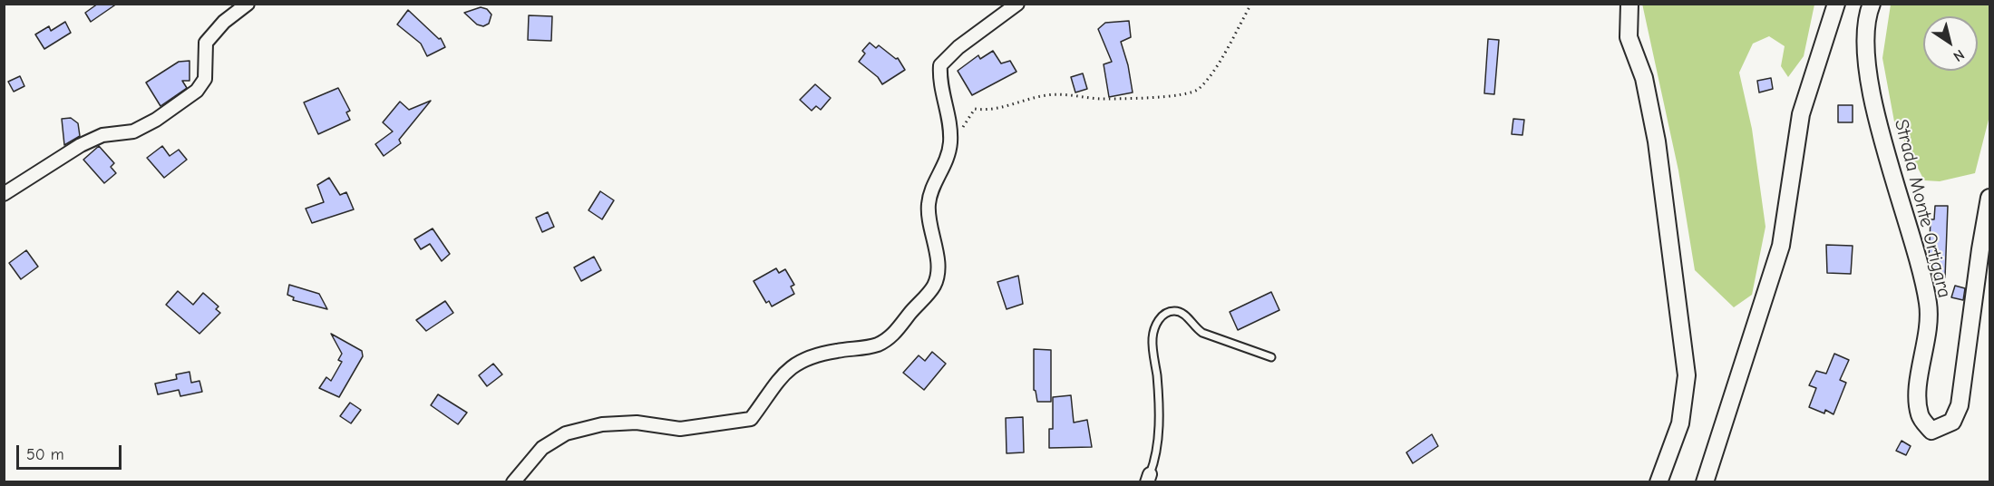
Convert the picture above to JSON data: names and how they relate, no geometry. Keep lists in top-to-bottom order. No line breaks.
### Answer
{"streets":{"main road":["Strada Monte Ortigara"]},"scale_bar":"50 m","north":"bottom right"}
